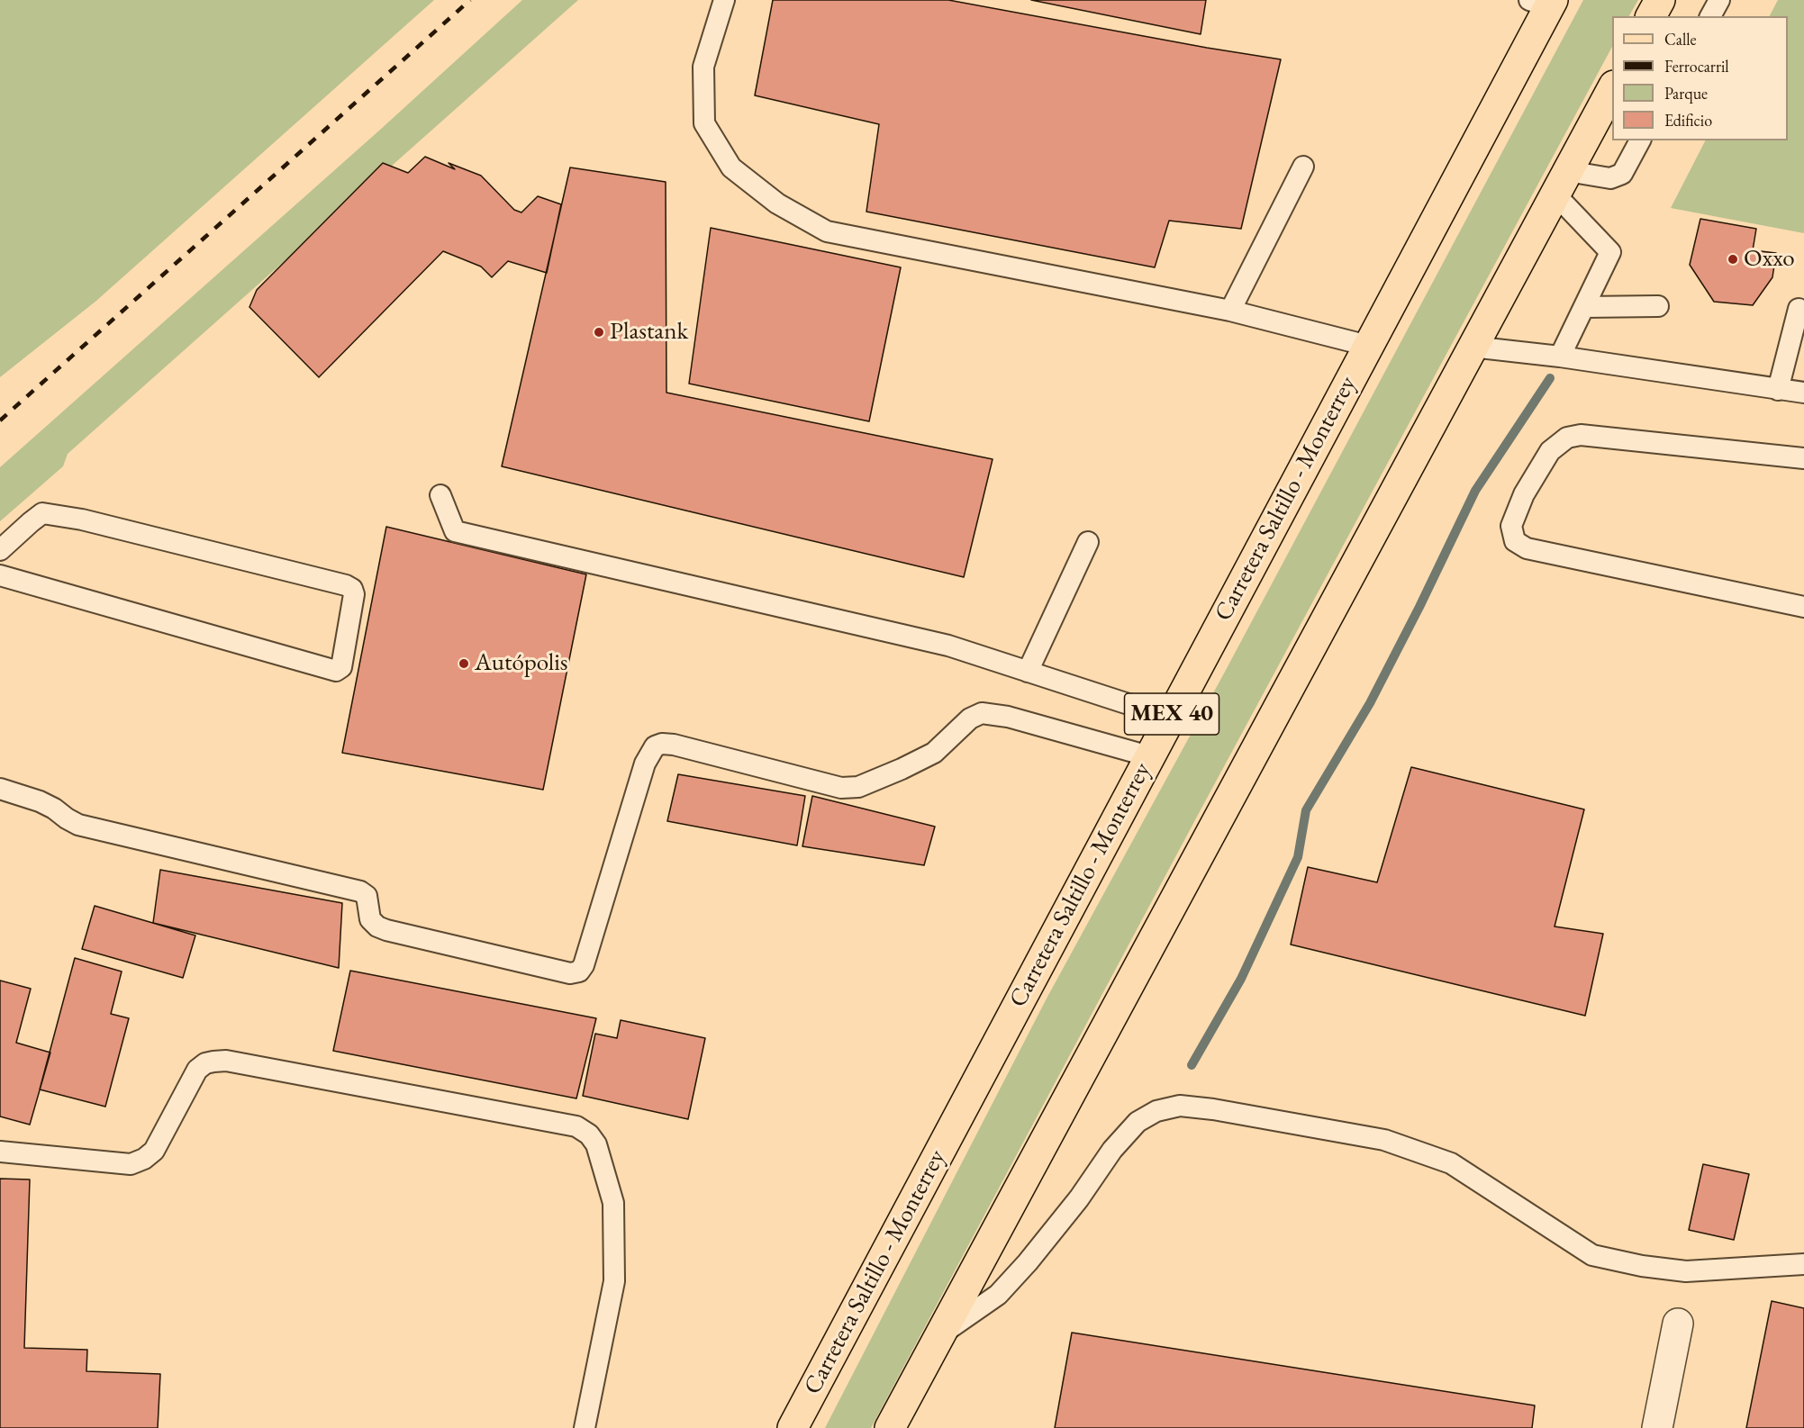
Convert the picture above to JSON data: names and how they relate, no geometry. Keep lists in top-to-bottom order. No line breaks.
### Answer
{"streets":{"main road":["Carretera Saltillo - Monterrey","MEX 40"]},"places":["Oxxo","Plastank","Autópolis"],"legend":["Calle","Ferrocarril","Parque","Edificio"]}
